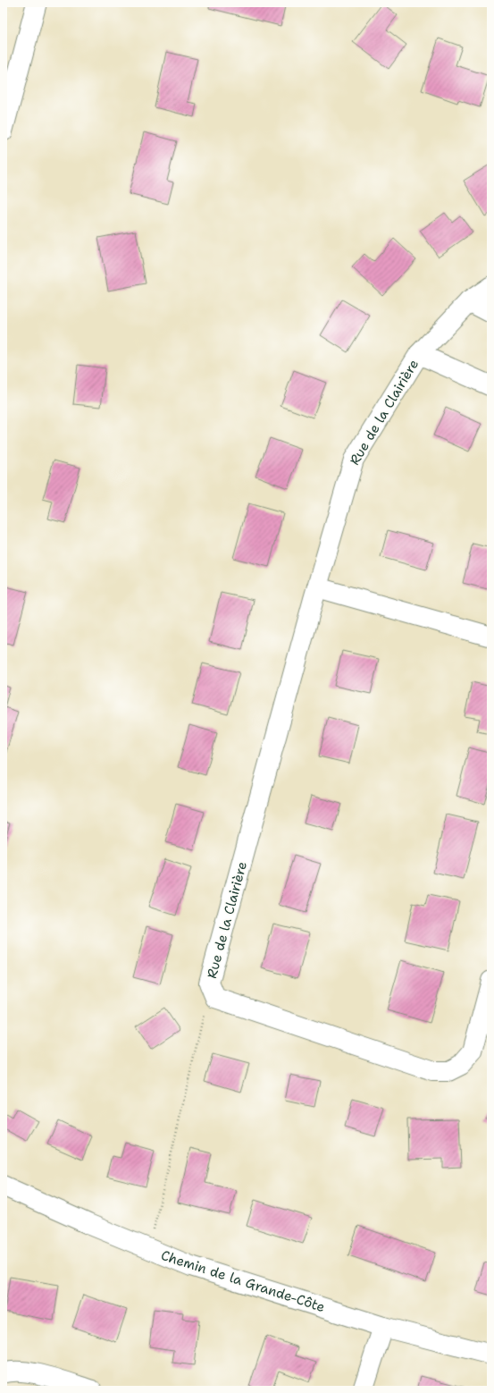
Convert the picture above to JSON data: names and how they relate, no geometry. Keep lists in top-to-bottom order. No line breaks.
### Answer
{"streets":{"street":["Rue de la Clairière","Chemin de la Grande-Côte"]}}
